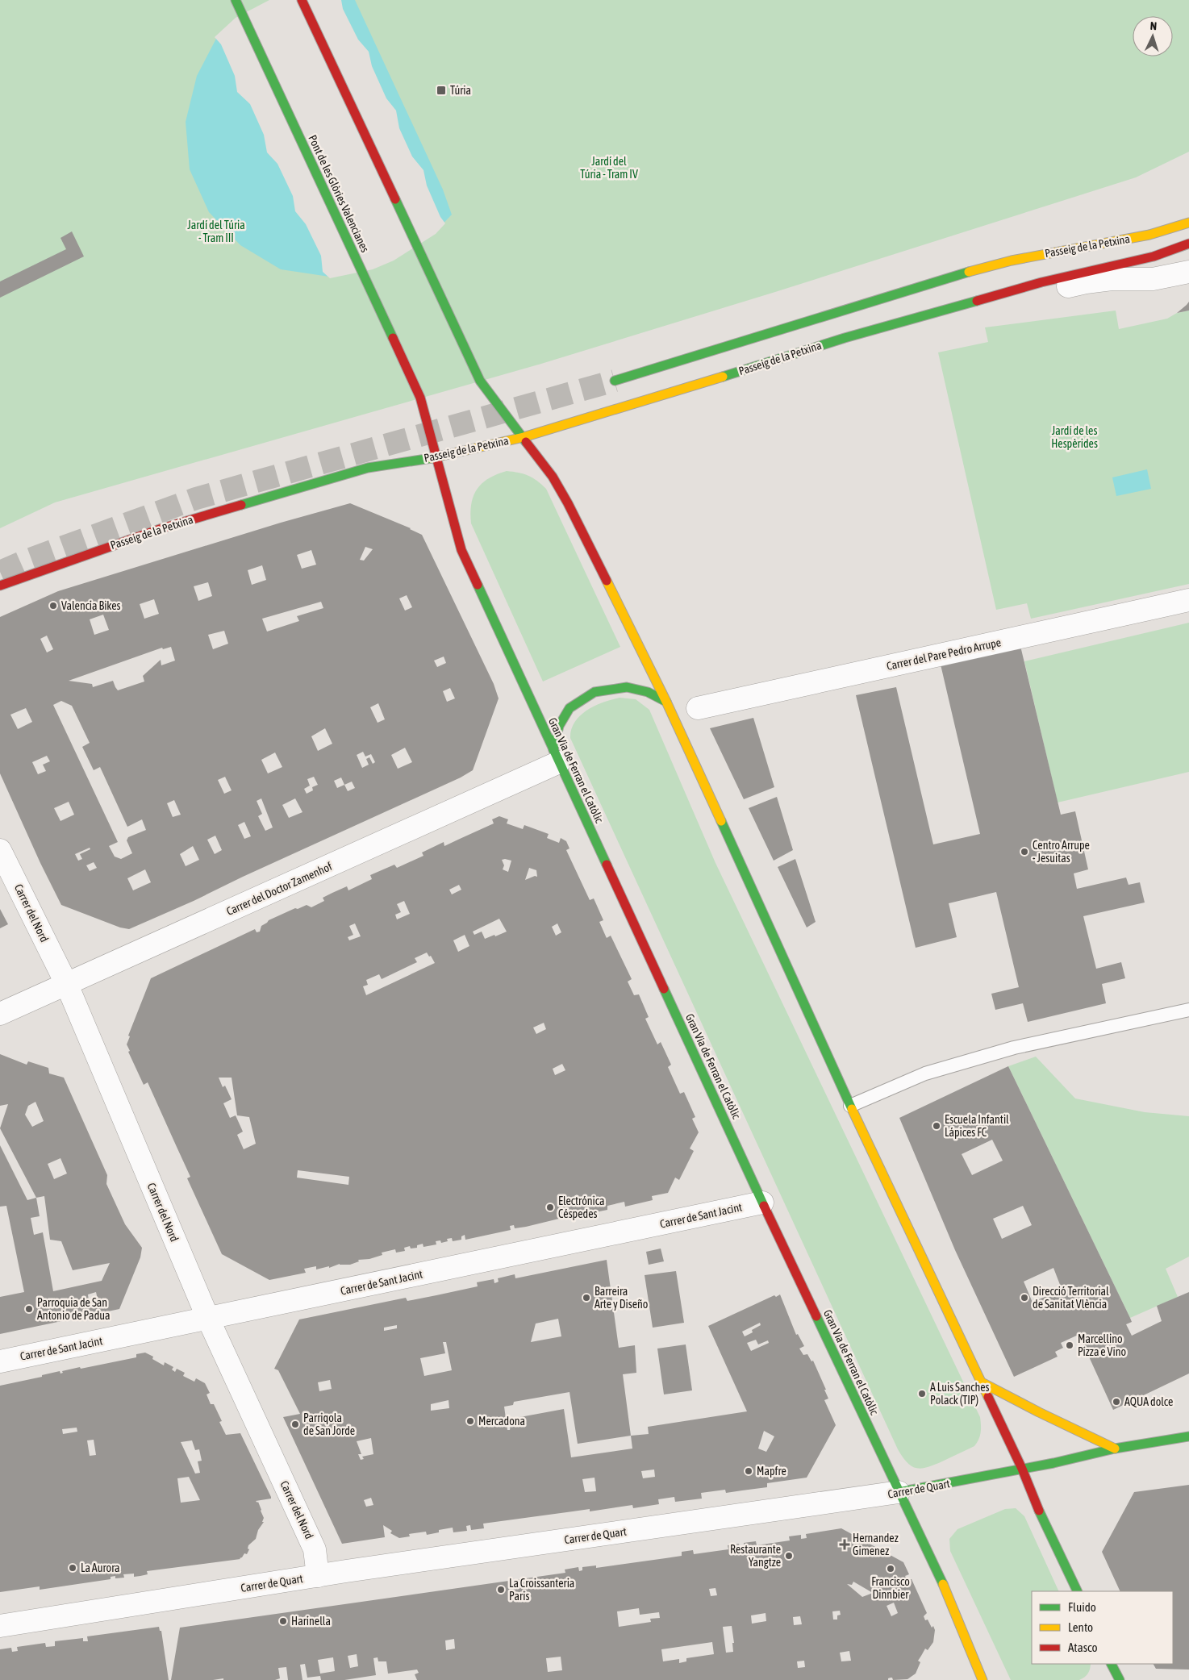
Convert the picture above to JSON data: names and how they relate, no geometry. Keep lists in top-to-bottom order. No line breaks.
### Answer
{"streets":{"main road":["Pont de les Glòries Valencianes","Passeig de la Petxina","Gran Via de Ferran el Catòlic","Carrer de Quart"],"street":["Carrer del Pare Pedro Arrupe","Carrer del Doctor Zamenhof","Carrer del Nord","Carrer de Sant Jacint"]},"crossings":[["Pont de les Glòries Valencianes","Passeig de la Petxina"],["Pont de les Glòries Valencianes","Gran Via de Ferran el Catòlic"],["Passeig de la Petxina","Gran Via de Ferran el Catòlic"],["Gran Via de Ferran el Catòlic","Carrer del Doctor Zamenhof"],["Gran Via de Ferran el Catòlic","Carrer de Sant Jacint"],["Gran Via de Ferran el Catòlic","Carrer de Quart"],["Carrer del Doctor Zamenhof","Carrer del Nord"],["Carrer del Nord","Carrer de Sant Jacint"],["Carrer del Nord","Carrer de Quart"]],"parks":["Jardí del Túria - Tram IV","Jardí del Túria - Tram III","Jardí de les Hespèrides"],"places":{"transit":["Túria"],"other":["Valencia Bikes","Centro Arrupe - Jesuitas","Escuela Infantil Lápices FC","Electrónica Céspedes","Barreira Arte y Diseño","Direcció Territorial de Sanitat Vlència","Parroquia de San Antonio de Padua","Marcellino Pizza e Vino","A Luis Sanches Polack (TIP)","AQUA dolce","Mercadona","Parriqola de San Jorde","Mapfre","Restaurante Yangtze","La Aurora","Francisco Dinnbier","La Croissanteria Paris","Harinella"],"health":["Hernandez Gimenez"]},"legend":["Fluido","Lento","Atasco"],"north":"top"}
